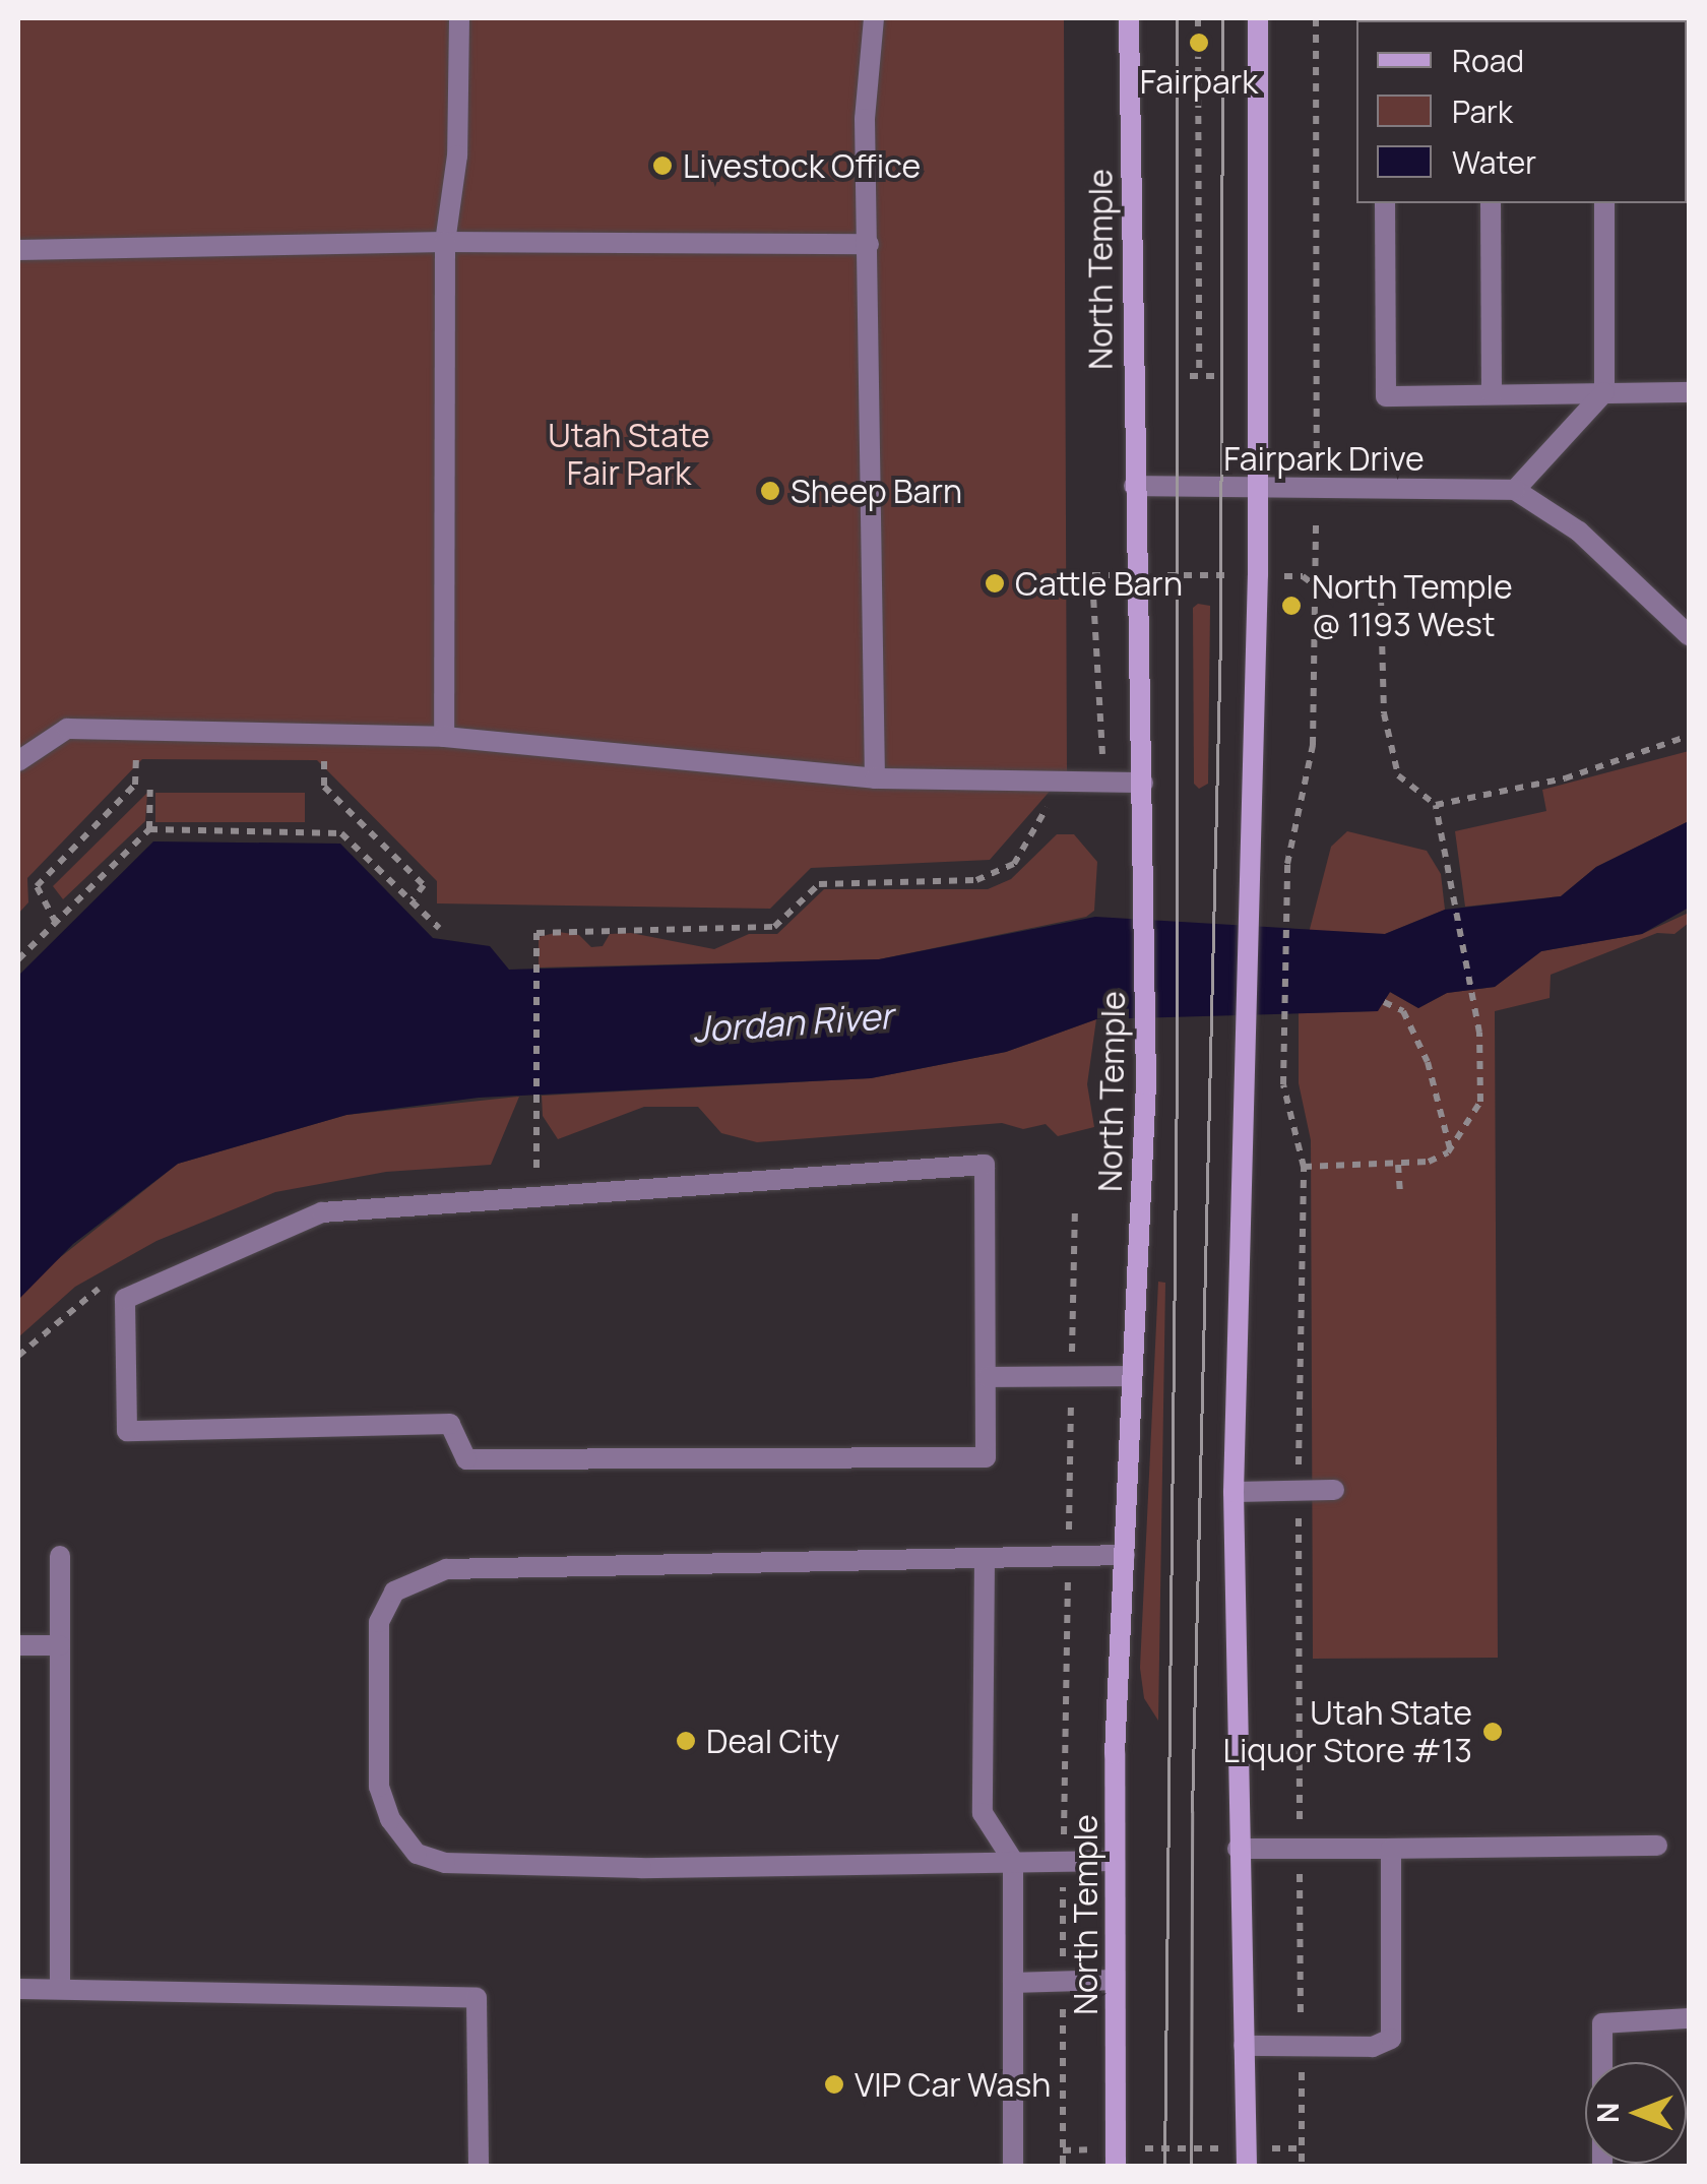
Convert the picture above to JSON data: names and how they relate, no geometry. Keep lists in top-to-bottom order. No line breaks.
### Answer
{"streets":{"main road":["North Temple"],"street":["Fairpark Drive"]},"crossings":[["North Temple","Fairpark Drive"]],"water":["Jordan River"],"parks":["Utah State Fair Park"],"places":["Fairpark","Livestock Office","Sheep Barn","Cattle Barn","North Temple @ 1193 West","Utah State Liquor Store #13","Deal City","VIP Car Wash"],"legend":["Road","Park","Water"],"north":"left"}
